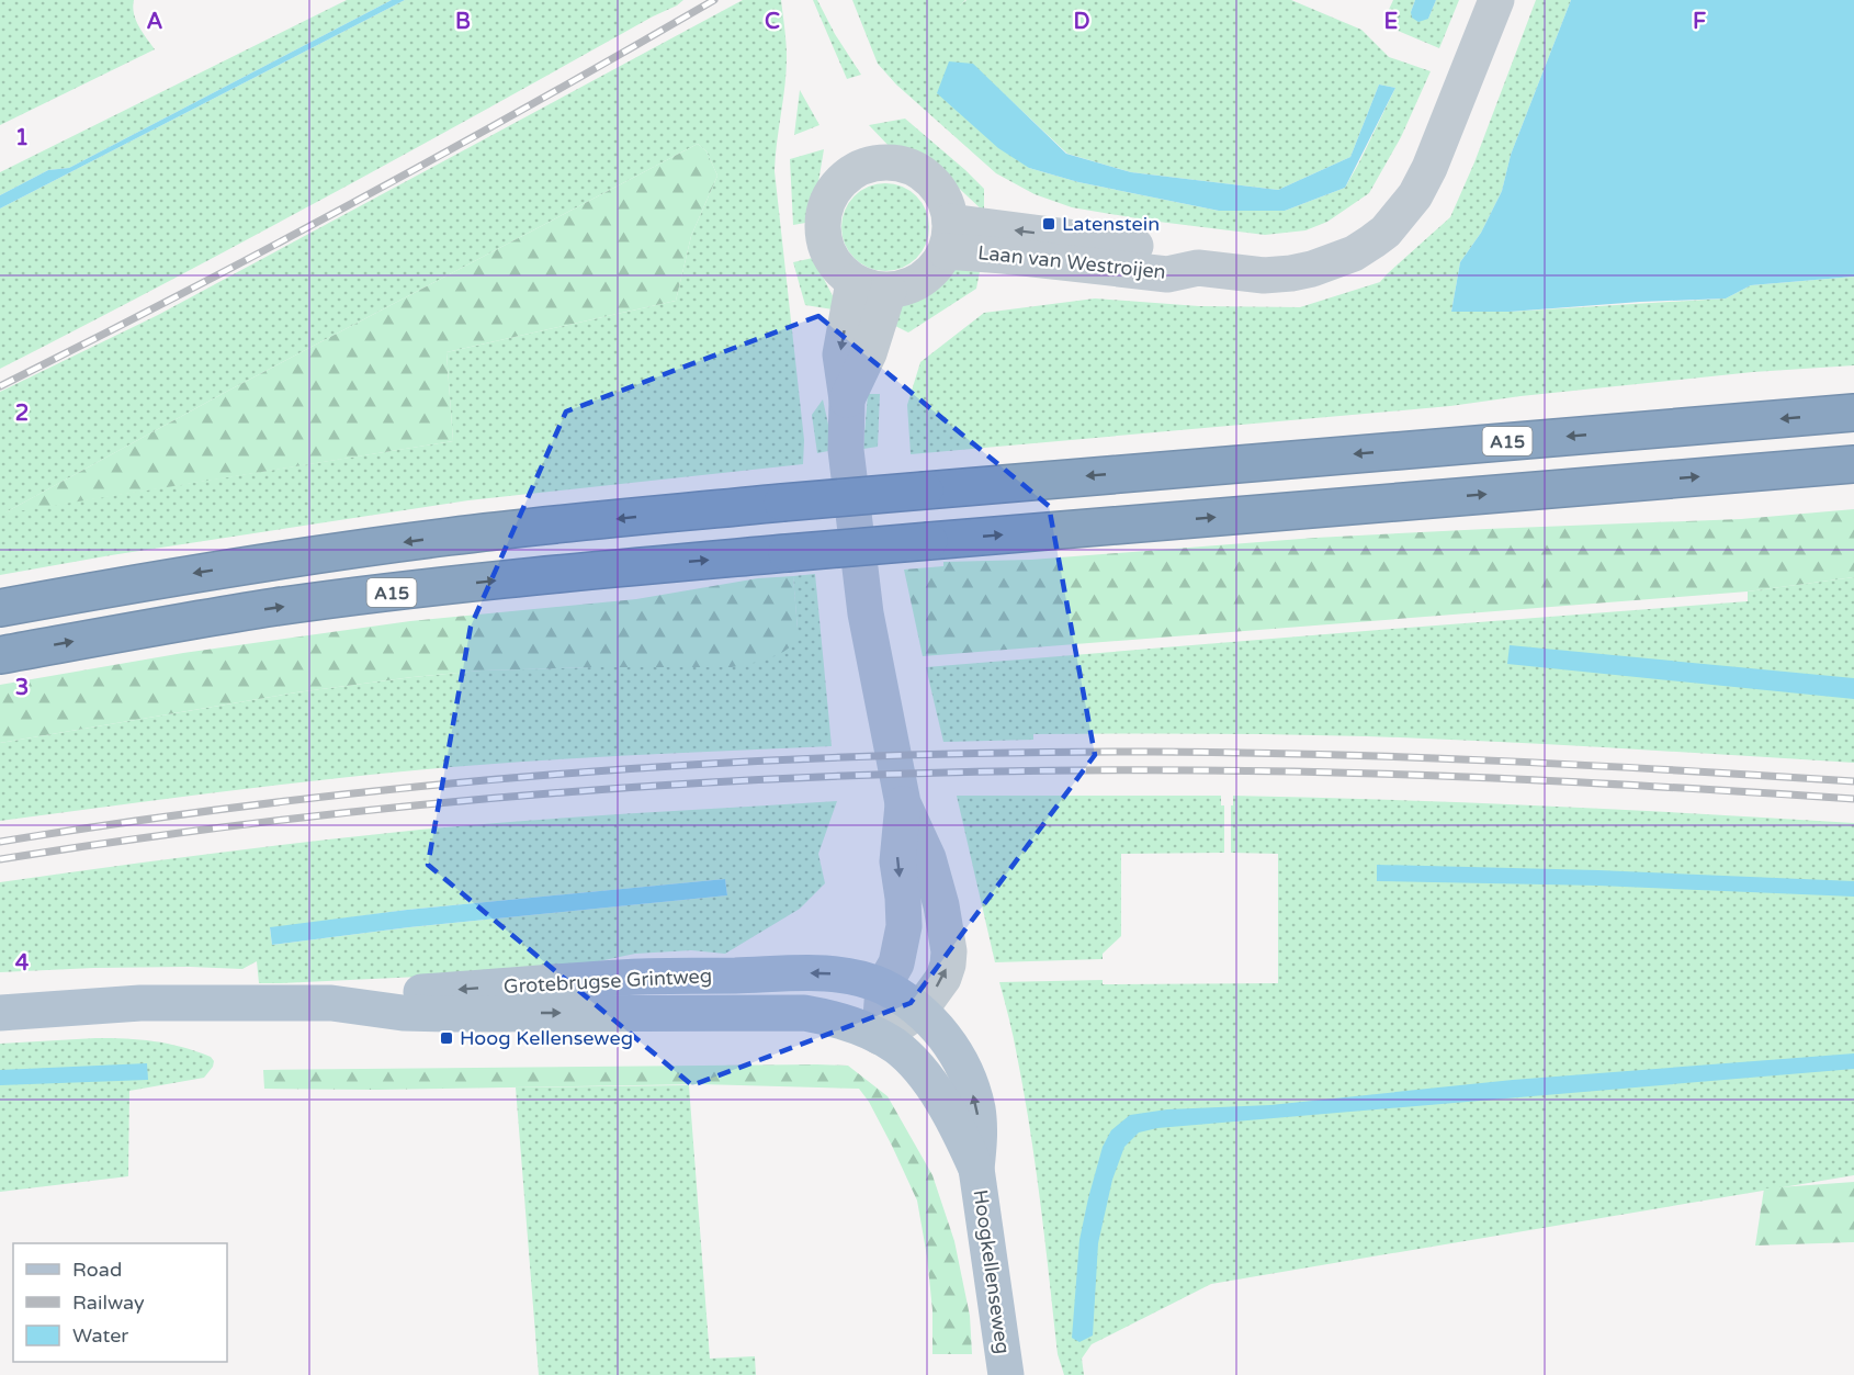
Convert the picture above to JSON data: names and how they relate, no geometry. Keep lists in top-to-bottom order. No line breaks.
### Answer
{"streets":{"highway":["A15"],"main road":["Grotebrugse Grintweg","Hoogkellenseweg"],"street":["Laan van Westroijen"]},"crossings":[["Grotebrugse Grintweg","Hoogkellenseweg"]],"places":{"transit":["Latenstein","Hoog Kellenseweg"]},"legend":["Road","Railway","Water"],"grid":{"columns":["A","B","C","D","E","F"],"rows":["1","2","3","4"]}}
